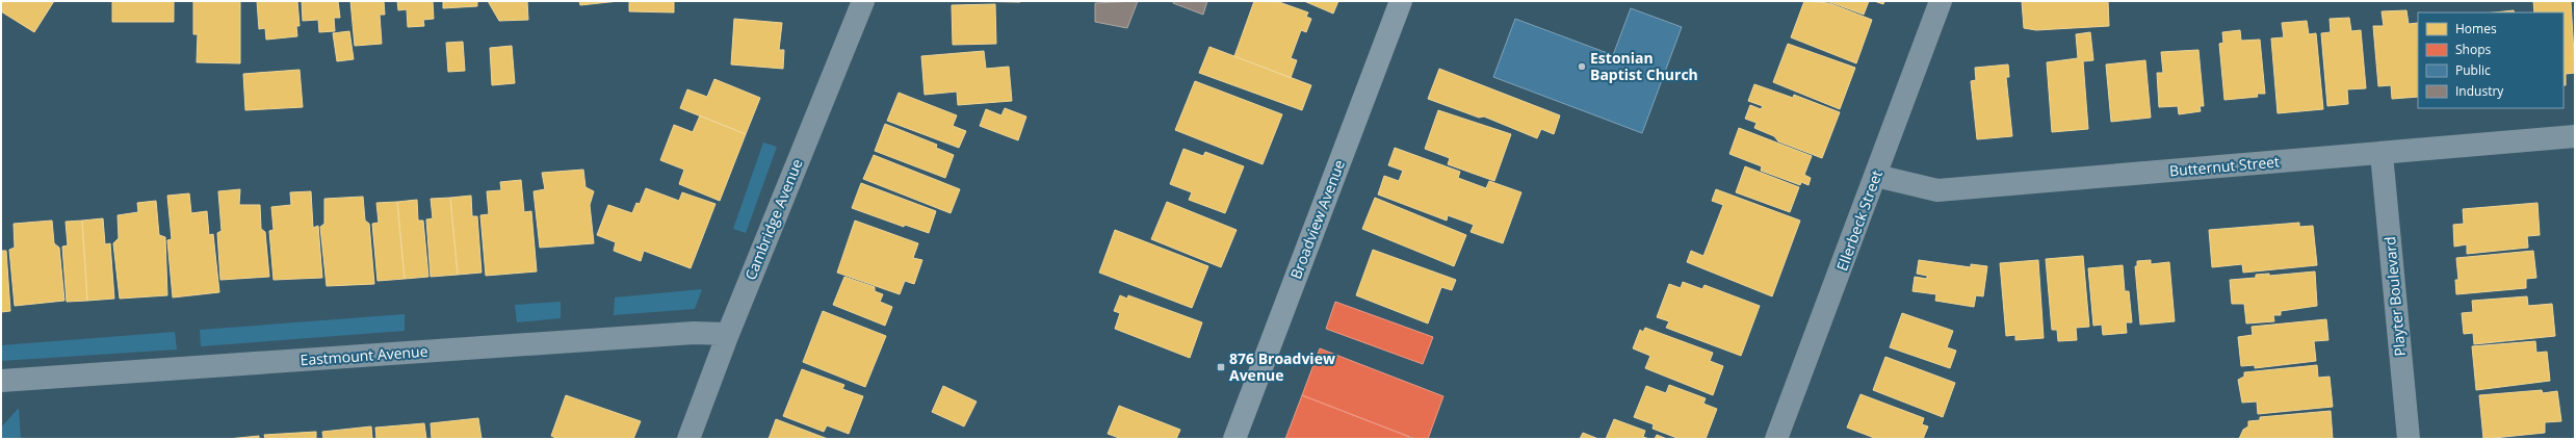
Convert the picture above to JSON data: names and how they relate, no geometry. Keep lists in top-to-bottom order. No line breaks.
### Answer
{"streets":{"main road":["Broadview Avenue"],"street":["Butternut Street","Cambridge Avenue","Ellerbeck Street","Playter Boulevard","Eastmount Avenue"]},"crossings":[["Butternut Street","Ellerbeck Street"],["Butternut Street","Playter Boulevard"],["Cambridge Avenue","Eastmount Avenue"]],"places":{"other":["Estonian Baptist Church"],"transit":["876 Broadview Avenue"]},"legend":["Homes","Shops","Public","Industry"]}
